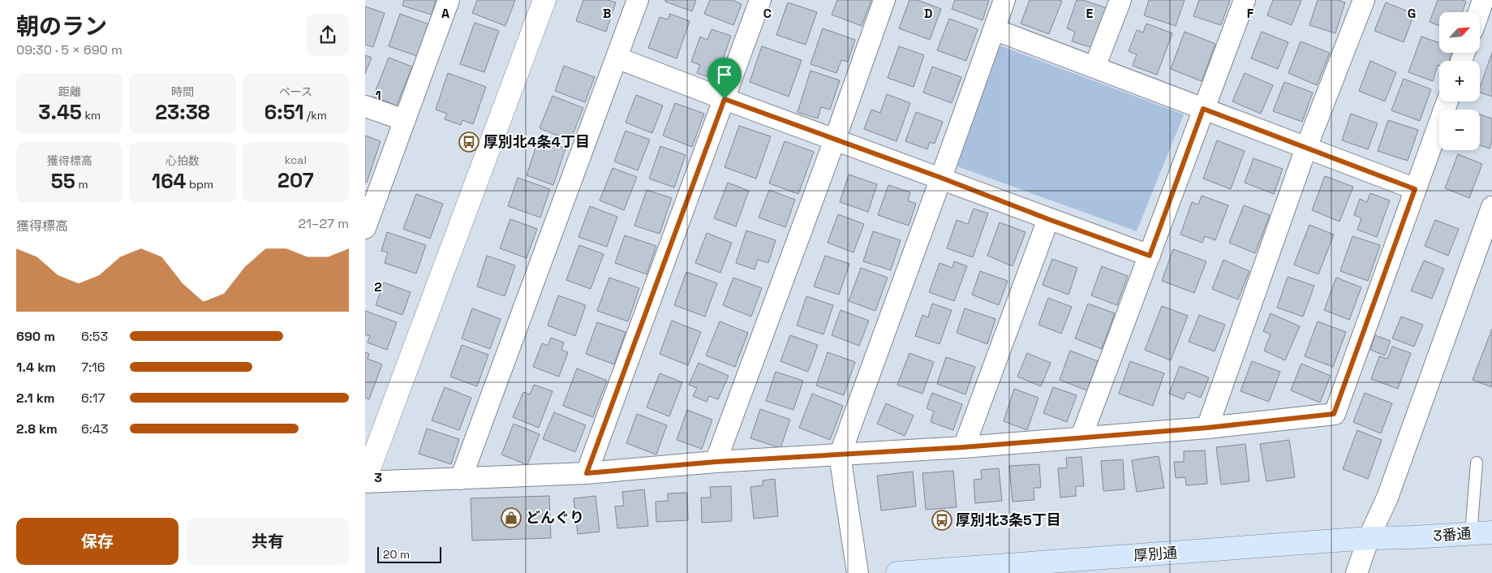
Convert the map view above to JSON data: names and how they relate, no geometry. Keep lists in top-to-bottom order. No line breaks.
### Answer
{"streets":{"main road":["3番通","厚別通"]},"crossings":[["3番通","厚別通"]],"places":{"bus stop":["厚別北4条4丁目","厚別北3条5丁目"],"shop":["どんぐり"]},"scale_bar":"20 m","north":"top right","page":{"heading":["朝のラン","09:30 · 5 × 690 m"],"map_buttons":["+","−"],"stats":[["距離","3.45 km"],["時間","23:38"],["ペース","6:51 /km"],["獲得標高","55 m"],["心拍数","164 bpm"],["kcal","207"]],"chart":["獲得標高","21–27 m"],"list":[{"name":"690 m","note":"6:53"},{"name":"1.4 km","note":"7:16"},{"name":"2.1 km","note":"6:17"},{"name":"2.8 km","note":"6:43"}],"buttons":["保存","共有"],"scale":"20 m"},"grid":{"columns":["A","B","C","D","E","F","G"],"rows":["1","2","3"]}}
